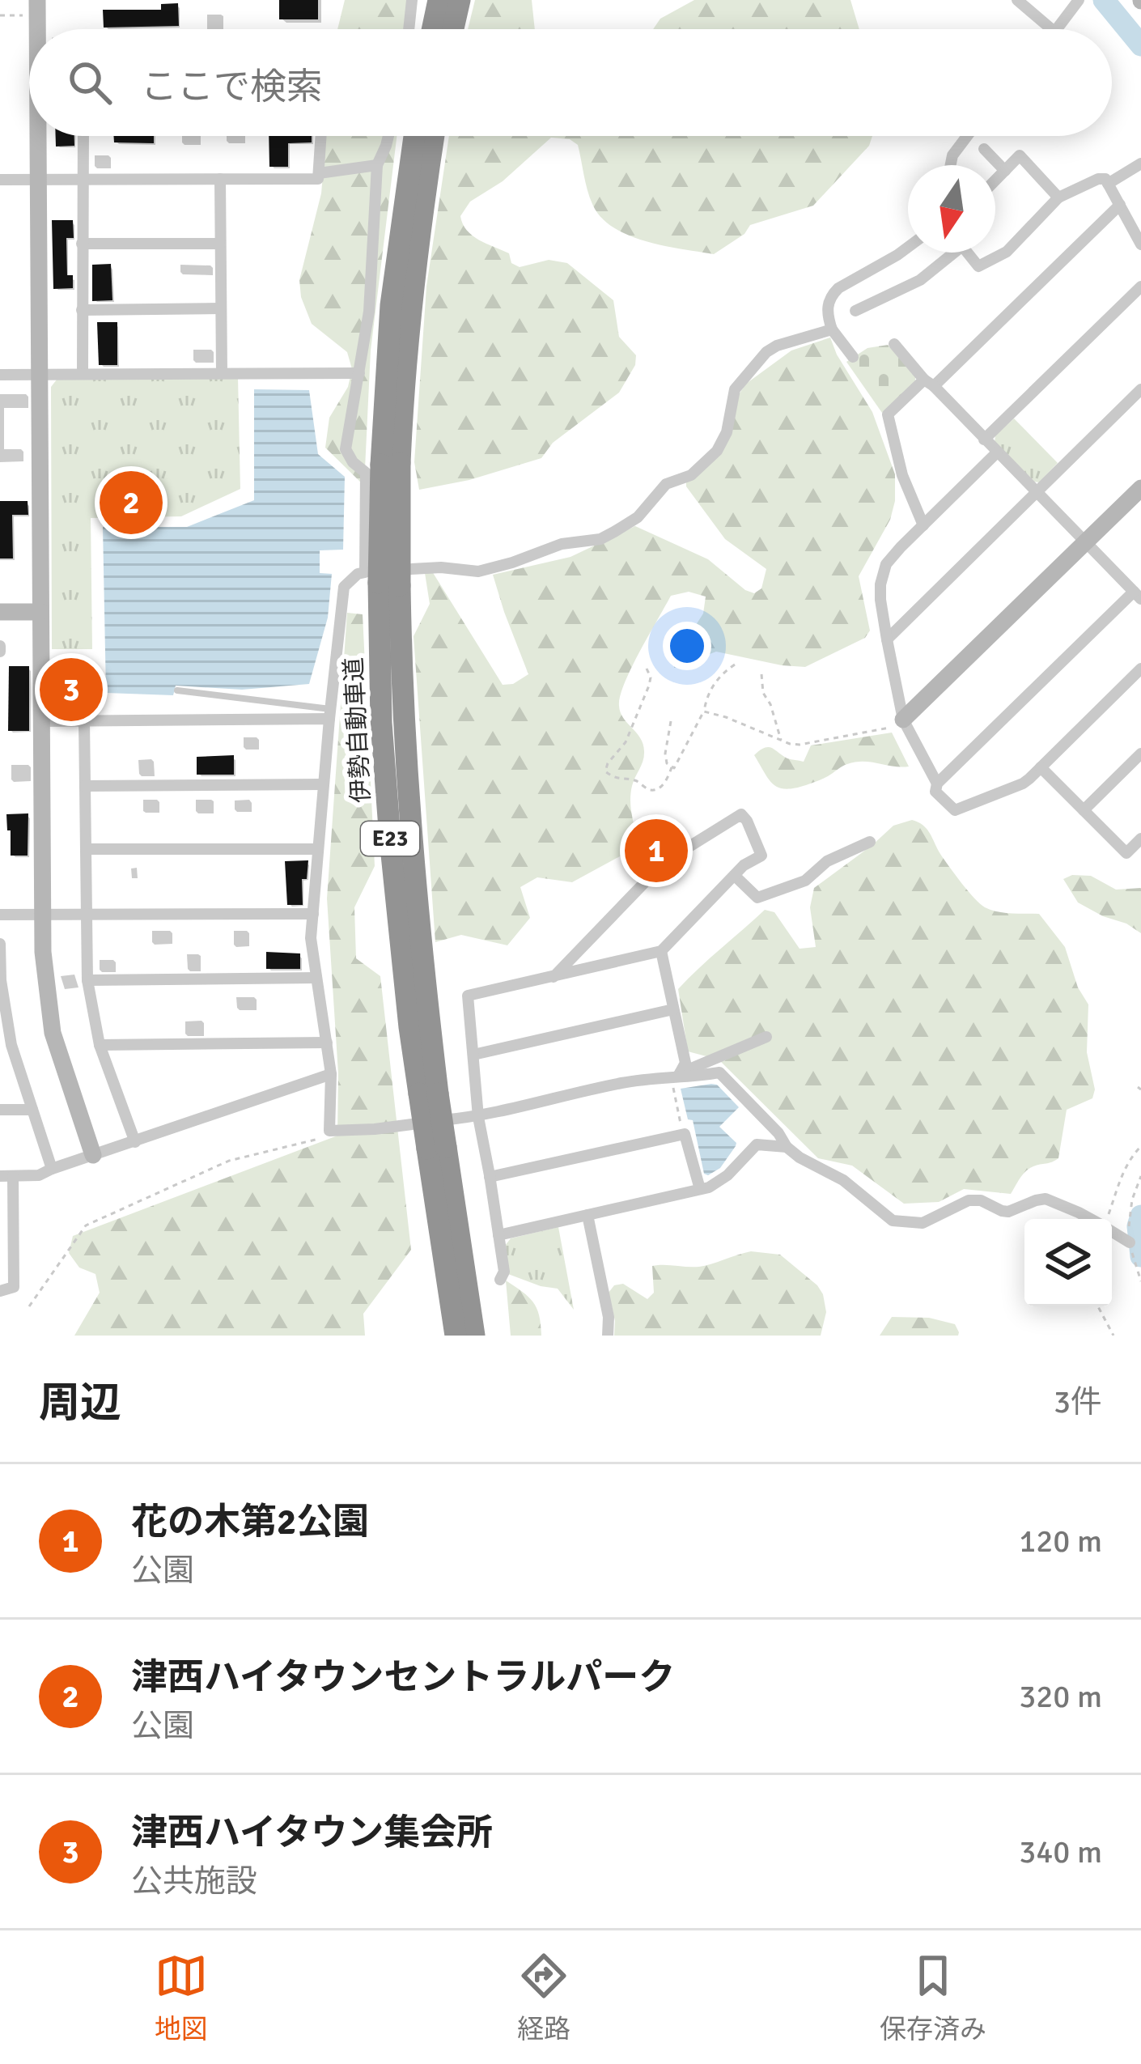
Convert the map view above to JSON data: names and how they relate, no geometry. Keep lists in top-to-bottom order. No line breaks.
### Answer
{"streets":{"highway":["伊勢自動車道","E23"]},"north":"bottom","page":{"search":"ここで検索","pins":["2","3","1"],"heading":["周辺","3件"],"list":[{"mark":"1","name":"花の木第2公園","note":"公園","value":"120 m"},{"mark":"2","name":"津西ハイタウンセントラルパーク","note":"公園","value":"320 m"},{"mark":"3","name":"津西ハイタウン集会所","note":"公共施設","value":"340 m"}],"nav":["地図","経路","保存済み"]}}
